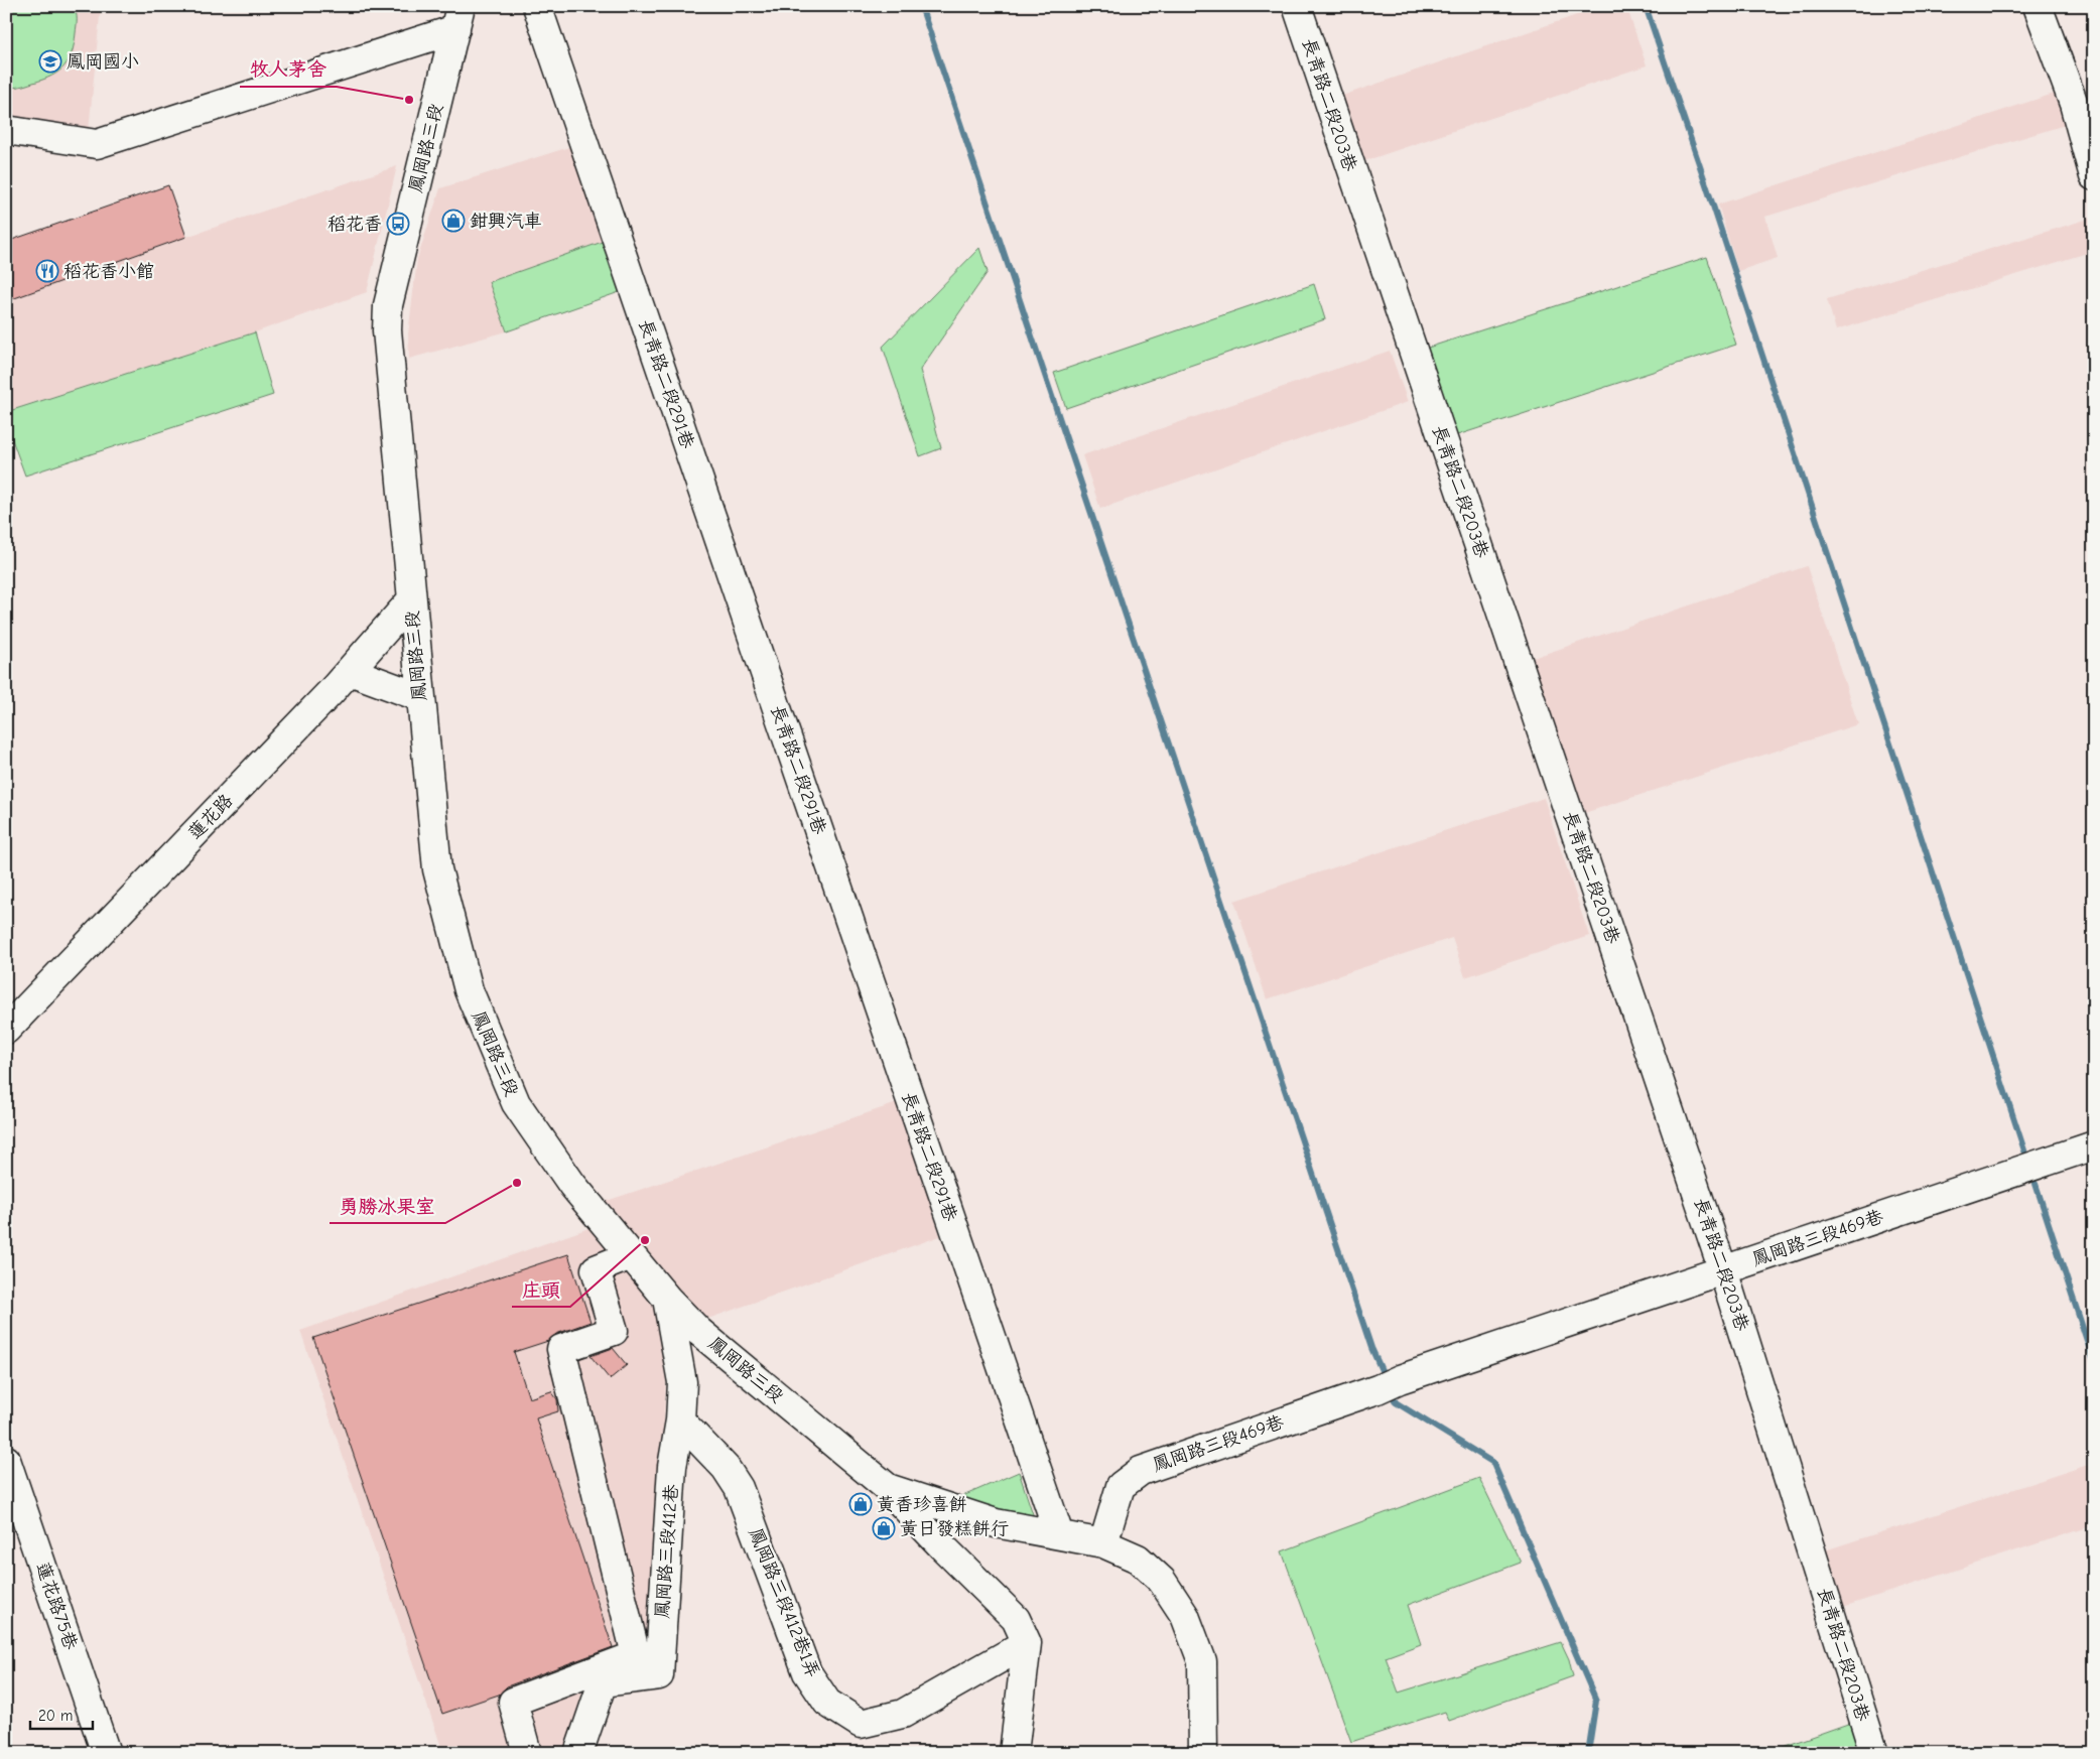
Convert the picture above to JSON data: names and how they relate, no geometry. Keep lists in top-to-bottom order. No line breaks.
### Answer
{"streets":{"street":["長青路二段203巷","鳳岡路三段","長青路二段291巷","蓮花路","鳳岡路三段469巷","鳳岡路三段412巷","鳳岡路三段412巷1弄","蓮花路75巷"]},"crossings":[["長青路二段203巷","鳳岡路三段469巷"],["鳳岡路三段","長青路二段291巷"],["鳳岡路三段","蓮花路"],["鳳岡路三段","鳳岡路三段469巷"],["鳳岡路三段","鳳岡路三段412巷"],["鳳岡路三段412巷","鳳岡路三段412巷1弄"]],"places":{"school or university":["鳳岡國小"],"other":["牧人茅舍","勇勝冰果室","庄頭"],"shop":["鉗興汽車","黃香珍喜餅","黃日發糕餅行"],"bus stop":["稻花香"],"restaurant":["稻花香小館"]},"scale_bar":"20 m"}
